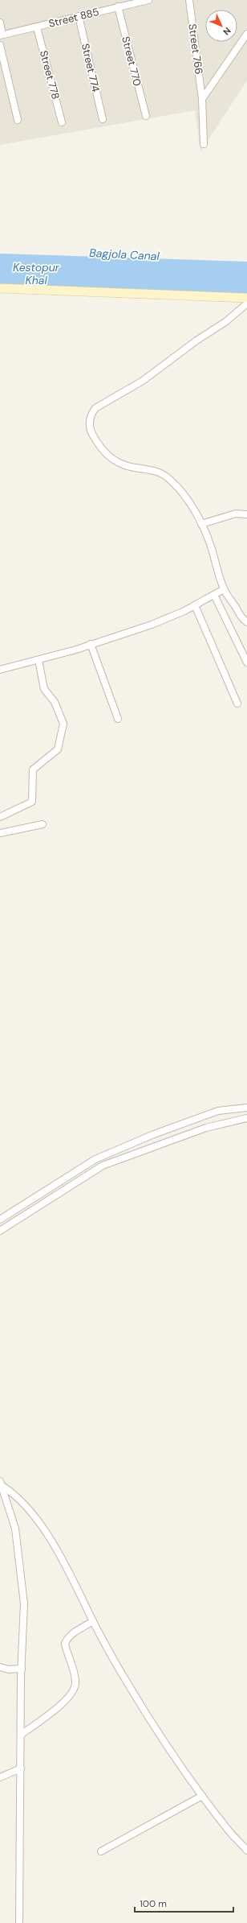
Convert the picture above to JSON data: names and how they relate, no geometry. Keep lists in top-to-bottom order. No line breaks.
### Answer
{"streets":{"street":["Street 885","Street 766","Street 770","Street 774","Street 778"]},"crossings":[["Street 885","Street 770"],["Street 885","Street 774"],["Street 885","Street 778"]],"water":["Bagjola Canal","Kestopur Khal"],"scale_bar":"100 m","north":"bottom right"}
